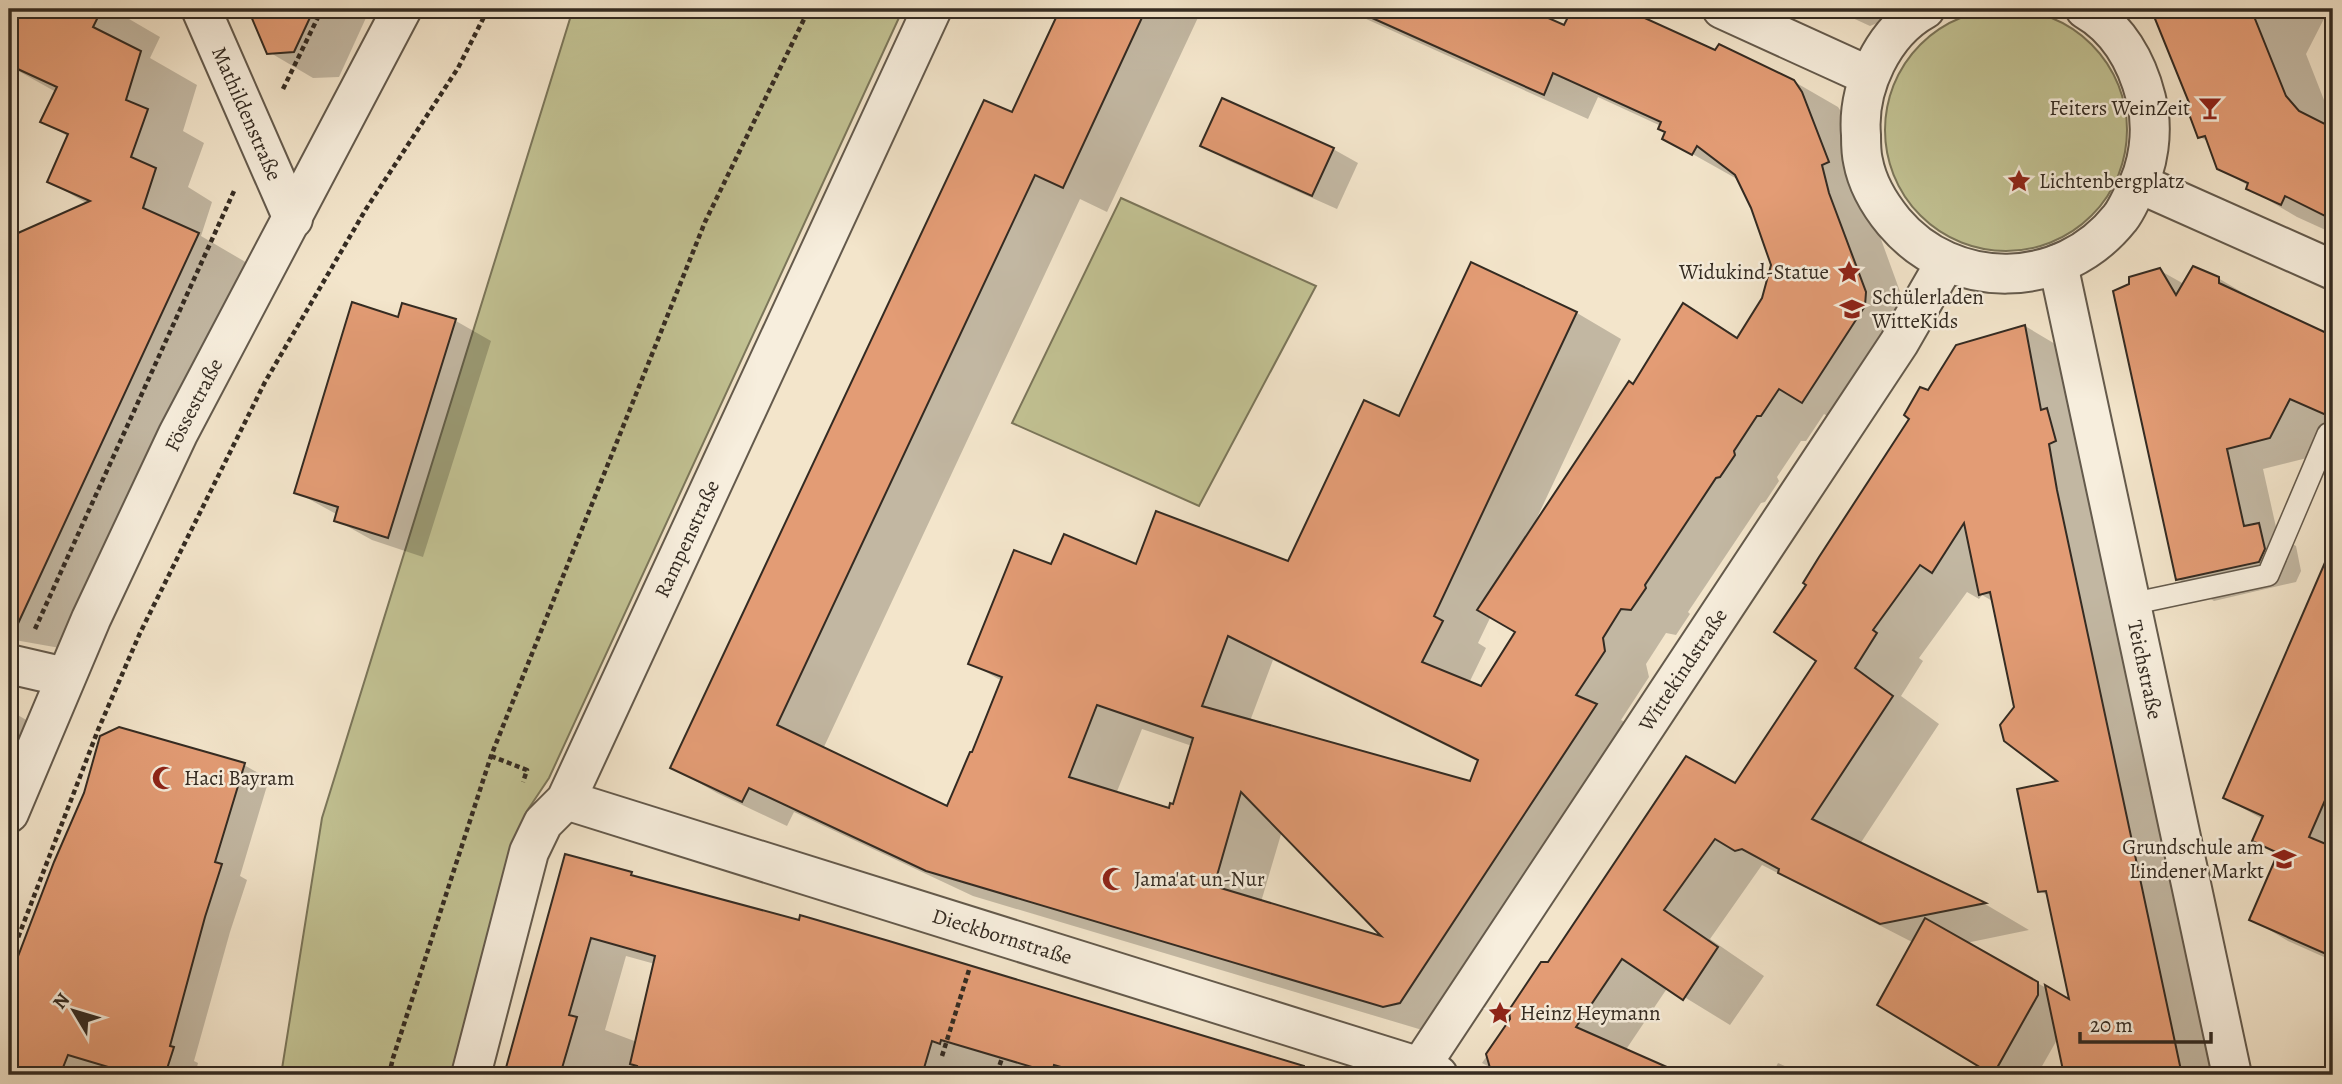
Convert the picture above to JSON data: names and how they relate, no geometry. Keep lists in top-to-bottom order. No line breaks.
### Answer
{"streets":{"street":["Mathildenstraße","Fössestraße","Rampenstraße","Wittekindstraße","Teichstraße","Dieckbornstraße"]},"crossings":[["Mathildenstraße","Fössestraße"],["Rampenstraße","Dieckbornstraße"],["Wittekindstraße","Dieckbornstraße"]],"places":{"bar":["Feiters WeinZeit"],"place":["Lichtenbergplatz","Widukind-Statue","Heinz Heymann"],"school or university":["Schülerladen WitteKids","Grundschule am Lindener Markt"],"mosque":["Haci Bayram","Jama'at un-Nur"]},"scale_bar":"20 m","north":"top left"}
